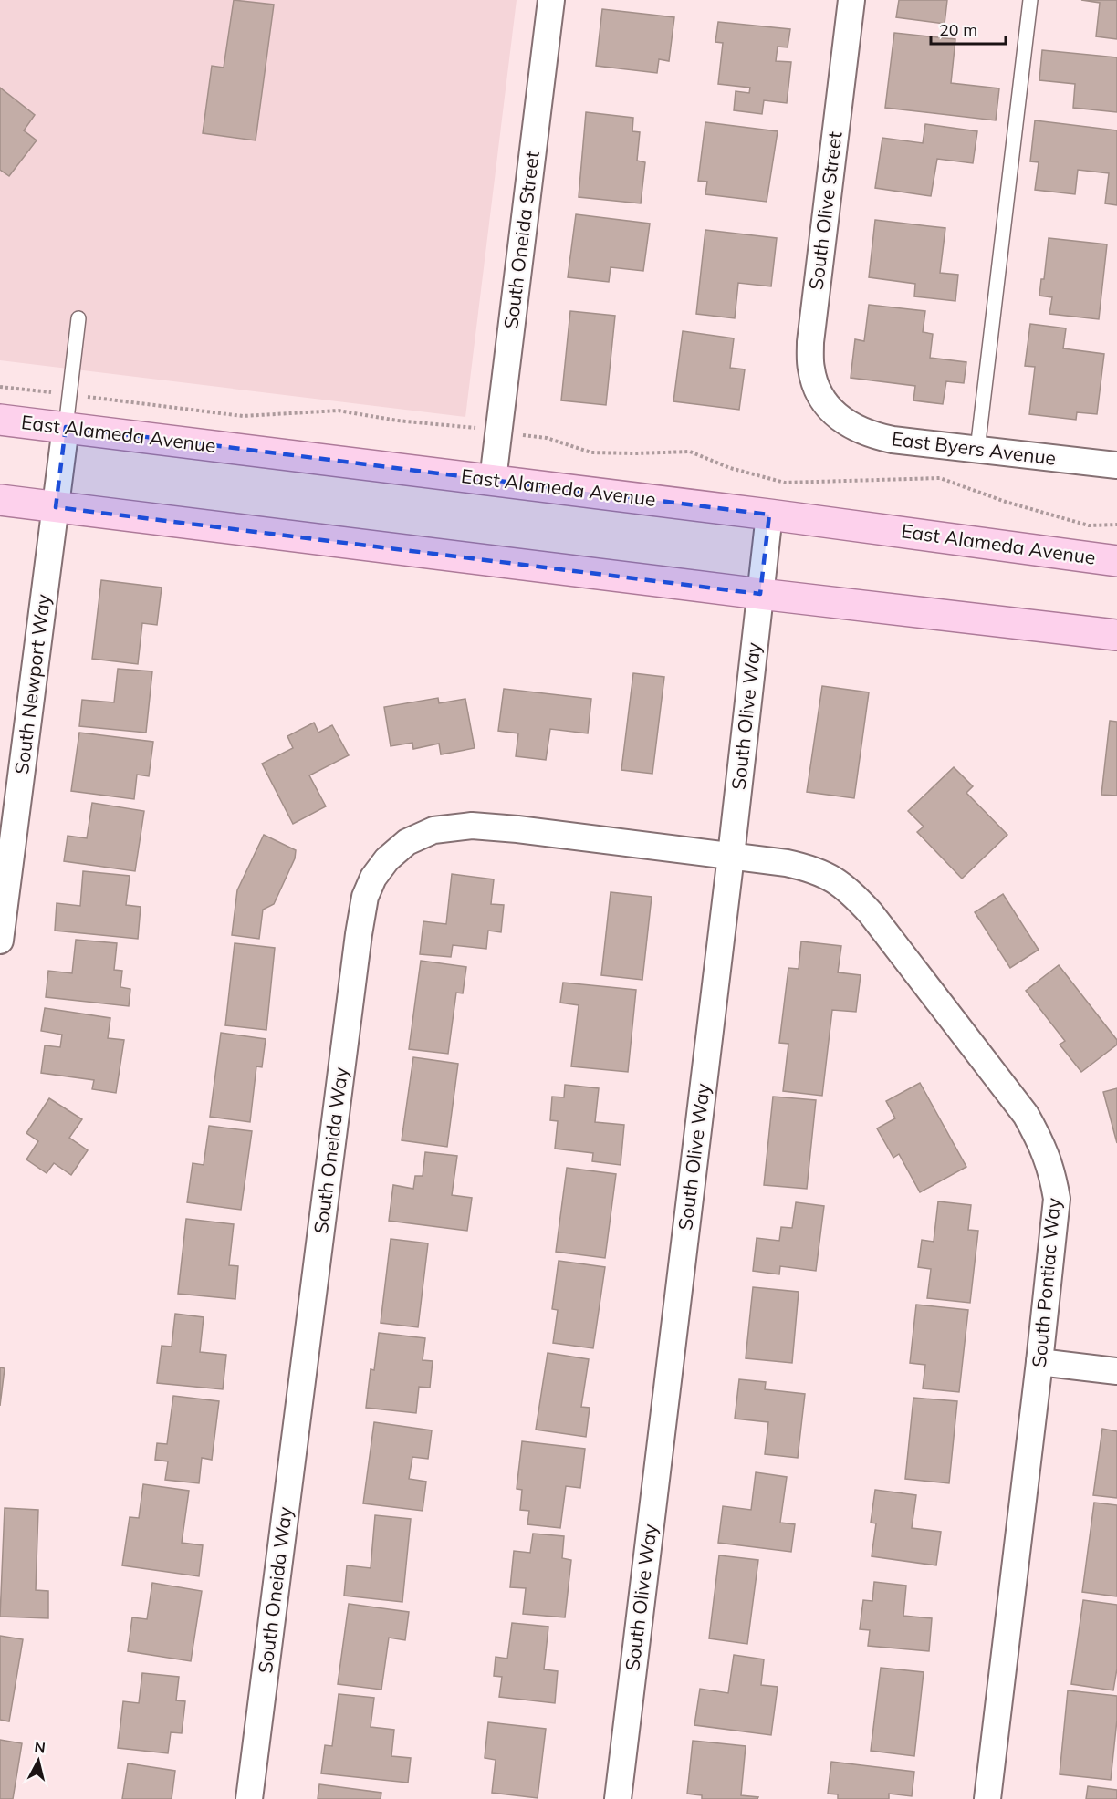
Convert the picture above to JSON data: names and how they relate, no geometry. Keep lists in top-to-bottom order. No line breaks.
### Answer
{"streets":{"main road":["East Alameda Avenue"],"street":["South Olive Street","South Oneida Street","East Byers Avenue","South Newport Way","South Olive Way","South Oneida Way","South Pontiac Way"]},"crossings":[["South Olive Street","East Byers Avenue"],["South Oneida Street","East Alameda Avenue"],["East Alameda Avenue","South Newport Way"],["East Alameda Avenue","South Olive Way"],["South Olive Way","South Oneida Way"],["South Olive Way","South Pontiac Way"],["South Oneida Way","South Pontiac Way"]],"scale_bar":"20 m","north":"top"}
